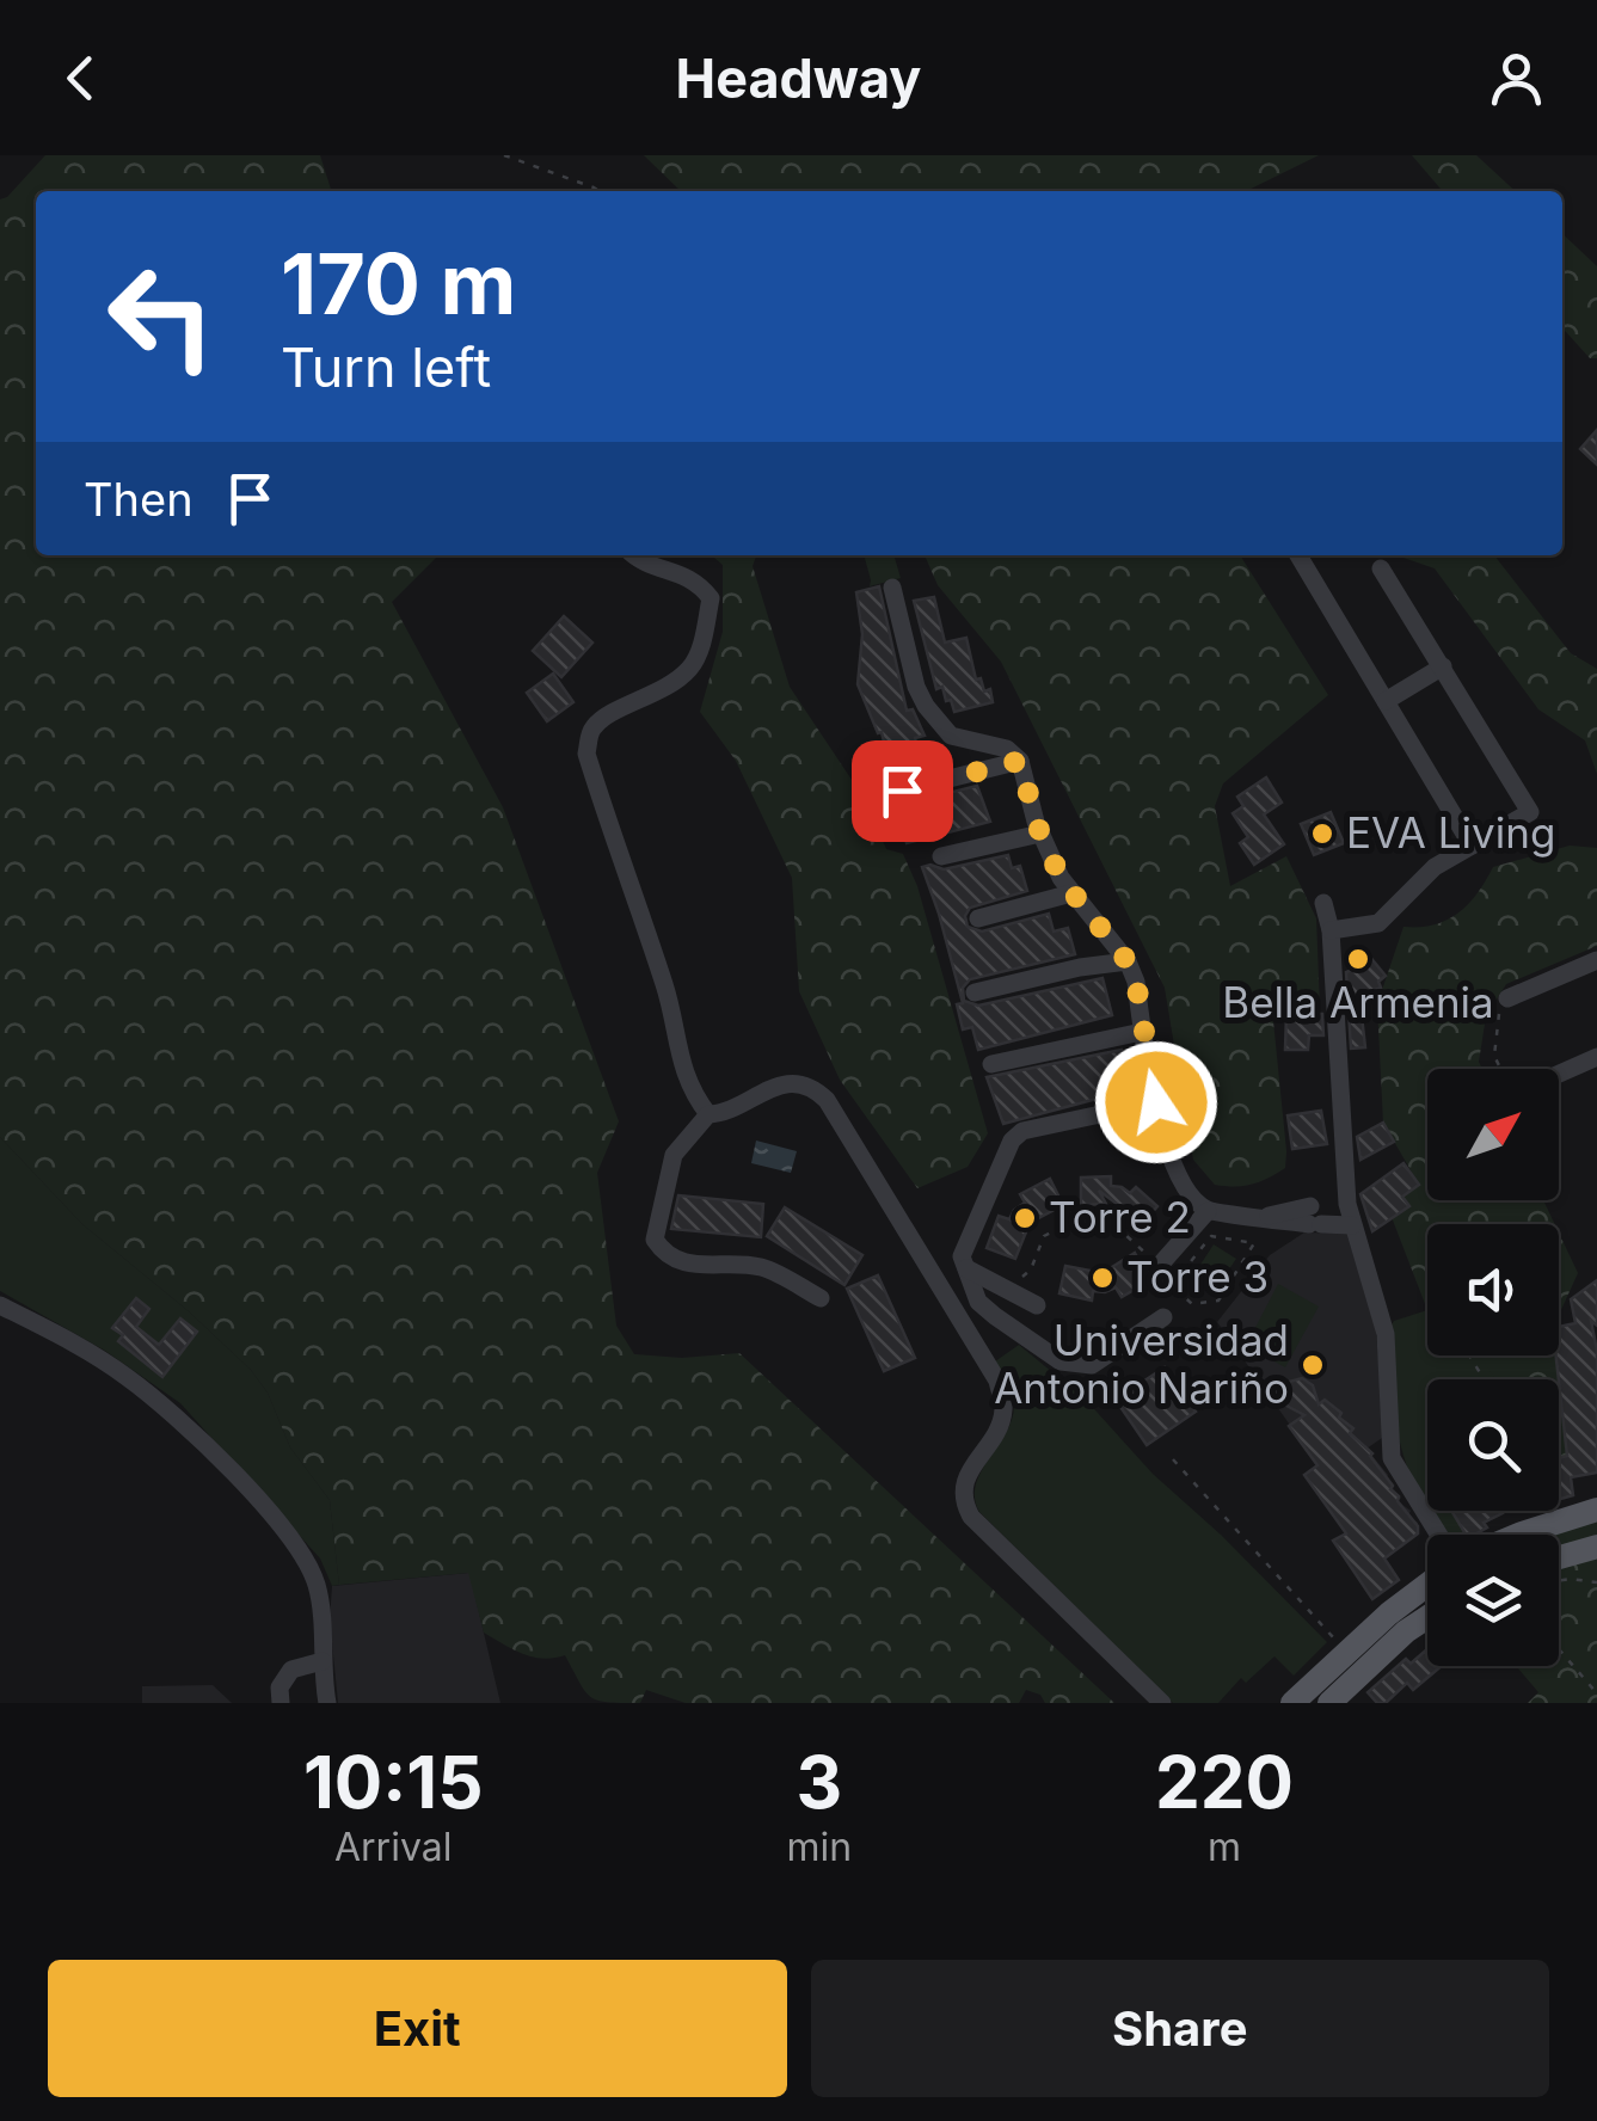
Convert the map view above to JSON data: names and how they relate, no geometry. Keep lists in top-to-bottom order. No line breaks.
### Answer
{"places":["EVA Living","Bella Armenia","Torre 2","Torre 3","Universidad Antonio Nariño"],"north":"top right","page":{"header":"Headway","turn":["170 m","Turn left"],"then":"Then","eta":["10:15","Arrival","3","min","220","m"],"buttons":["Exit","Share"]}}
